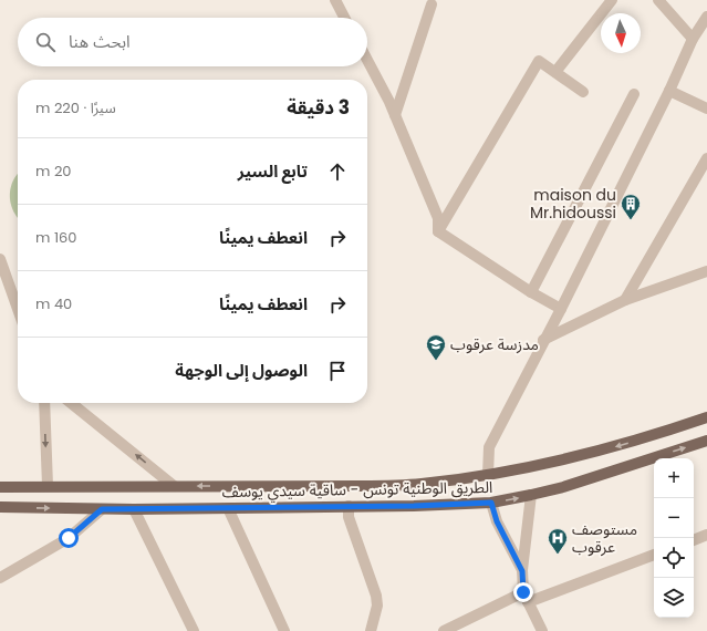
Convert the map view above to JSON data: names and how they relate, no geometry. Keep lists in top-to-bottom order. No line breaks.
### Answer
{"streets":{"main road":["الطريق الوطنية تونس - ساقية سيدي يوسف"]},"places":{"building":["maison du Mr.hidoussi"],"school or university":["مدزسة عرقوب"],"hospital":["مستوصف عرقوب"]},"north":"bottom","page":{"search":"ابحث هنا","heading":["3 دقيقة","سيرًا · 220 m"],"list":[["تابع السير","20 m"],["انعطف يمينًا","160 m"],["انعطف يمينًا","40 m"],"الوصول إلى الوجهة"],"map_buttons":["+","−"]}}
